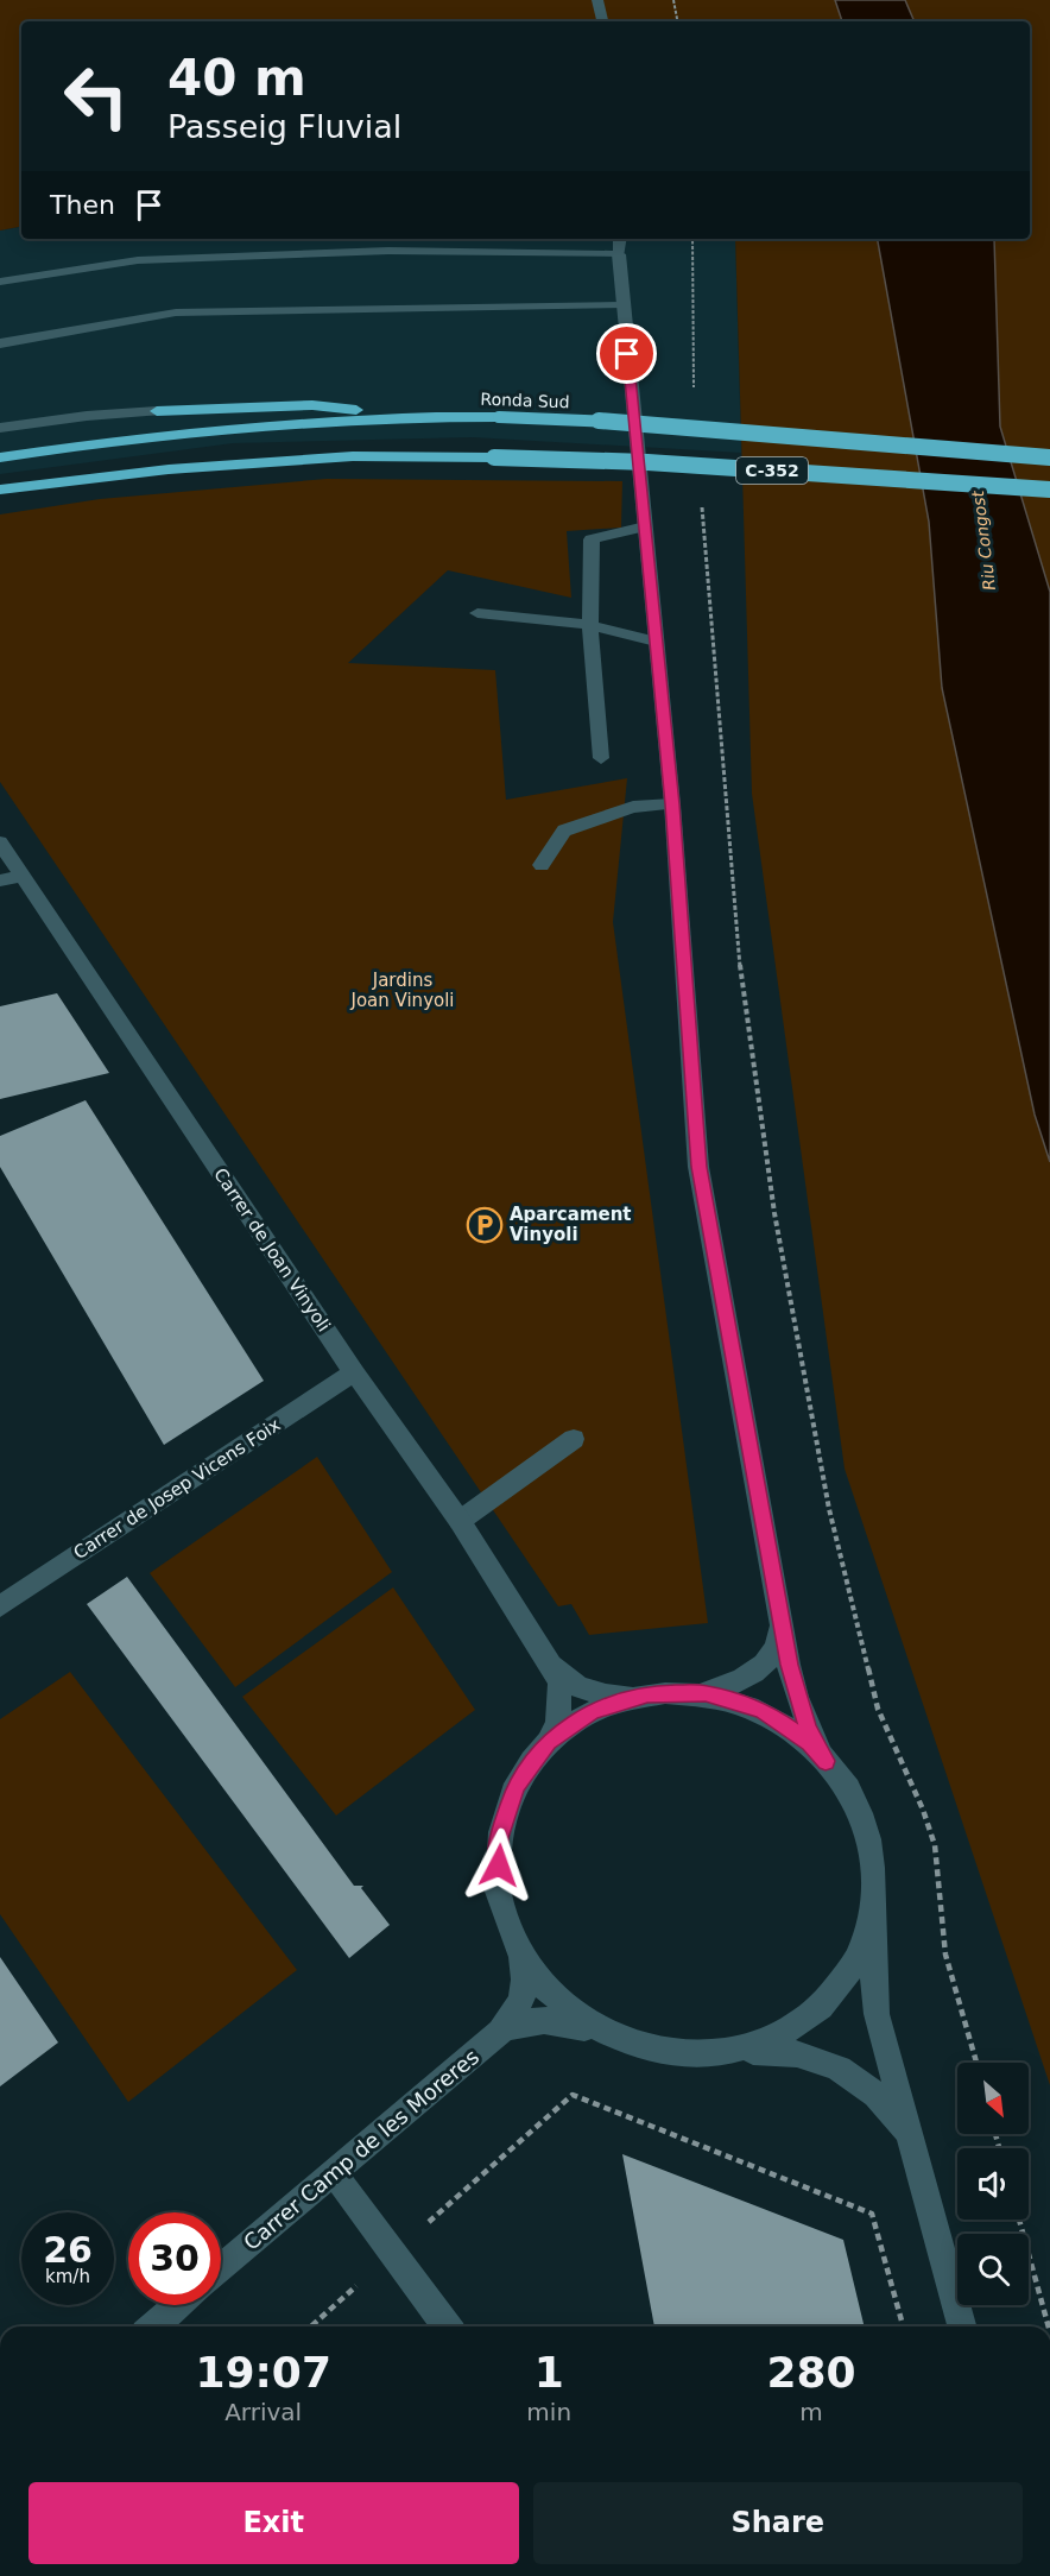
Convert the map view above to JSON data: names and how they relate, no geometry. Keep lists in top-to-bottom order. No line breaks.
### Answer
{"streets":{"highway":["Ronda Sud","C-352"],"street":["Carrer de Joan Vinyoli","Carrer de Josep Vicens Foix","Carrer Camp de les Moreres"]},"crossings":[["Carrer de Joan Vinyoli","Carrer de Josep Vicens Foix"]],"water":["Riu Congost"],"parks":["Jardins Joan Vinyoli"],"places":{"parking":["Aparcament Vinyoli"]},"north":"bottom right","page":{"turn":["40 m","Passeig Fluvial"],"then":"Then","speed":"26 km/h","limit":"30","eta":["19:07","Arrival","1","min","280","m"],"buttons":["Exit","Share"]}}
